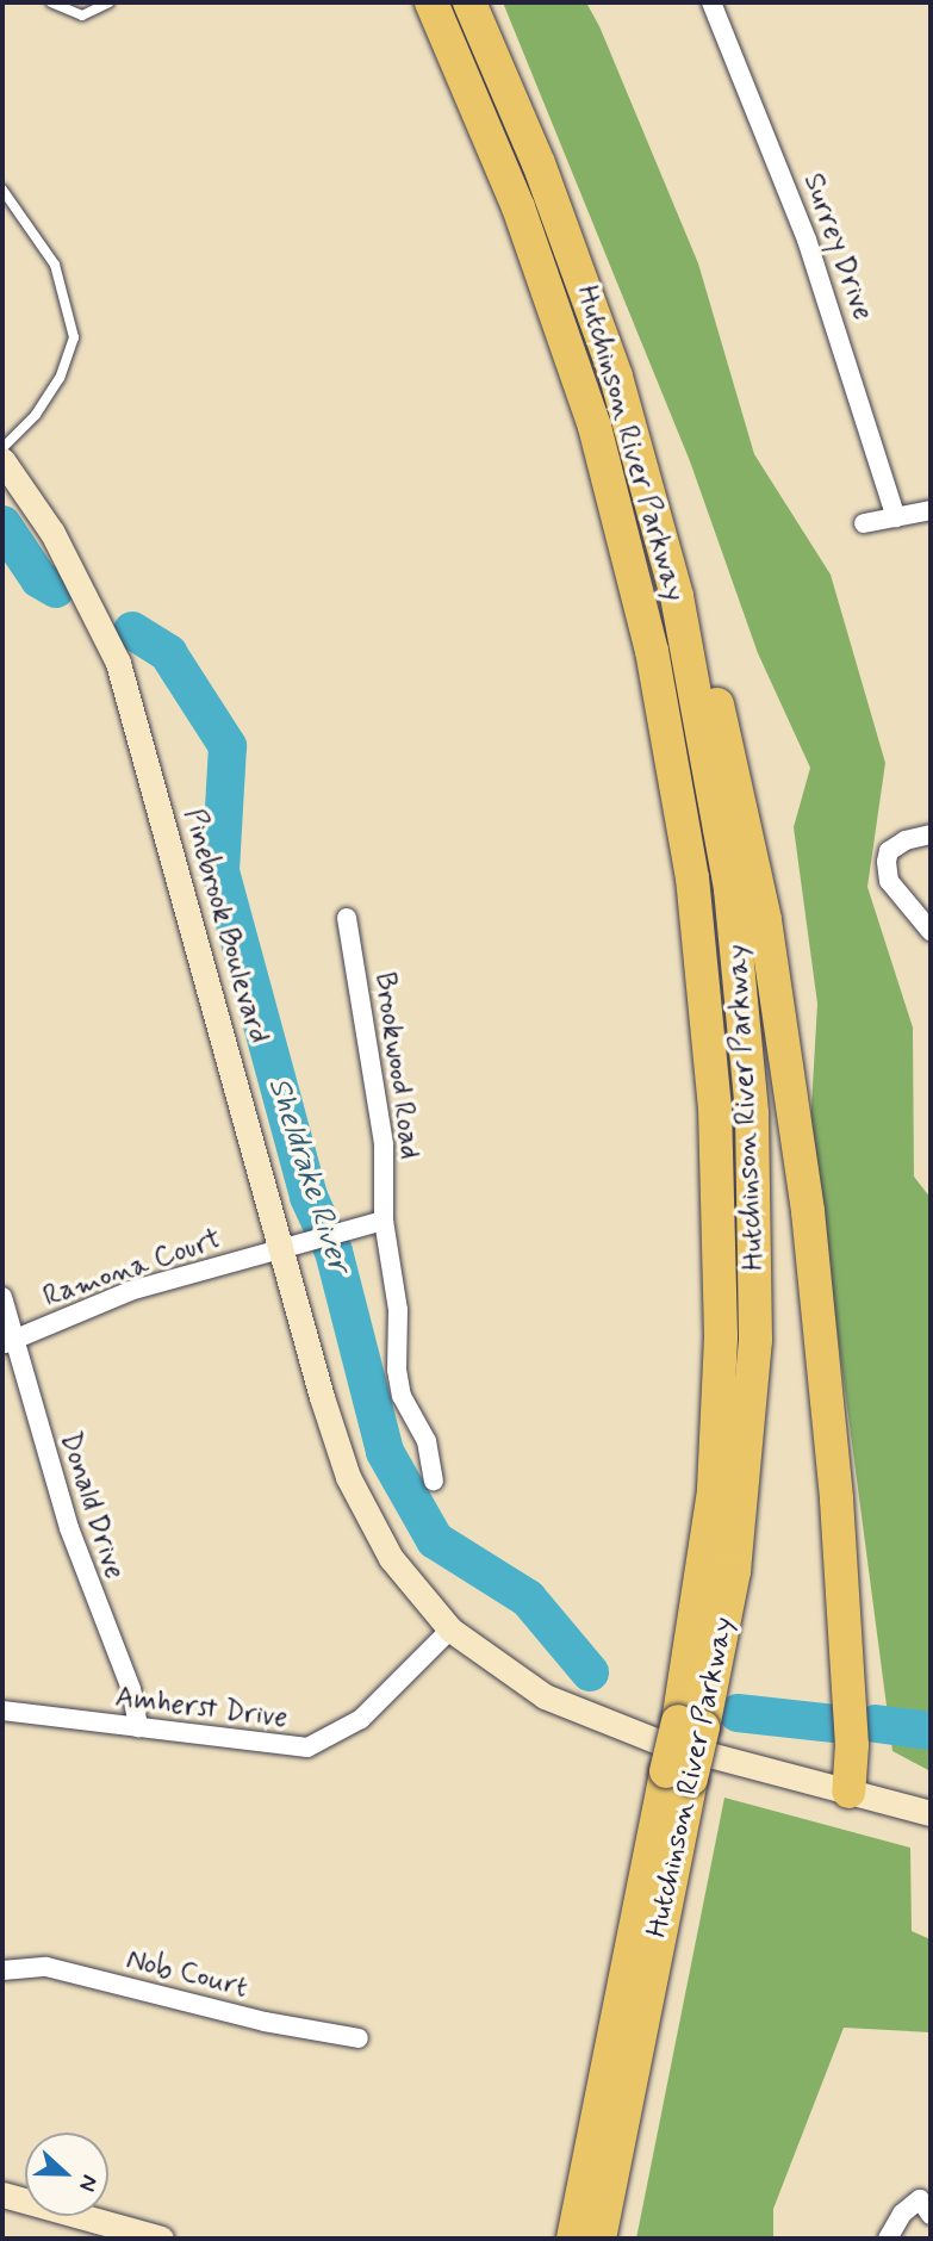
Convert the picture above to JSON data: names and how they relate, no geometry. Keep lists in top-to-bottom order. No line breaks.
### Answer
{"streets":{"highway":["Hutchinson River Parkway"],"street":["Surrey Drive","Pinebrook Boulevard","Brookwood Road","Ramona Court","Donald Drive","Amherst Drive","Nob Court"]},"crossings":[["Pinebrook Boulevard","Ramona Court"],["Pinebrook Boulevard","Amherst Drive"],["Ramona Court","Donald Drive"],["Donald Drive","Amherst Drive"]],"water":["Sheldrake River"],"north":"right"}
